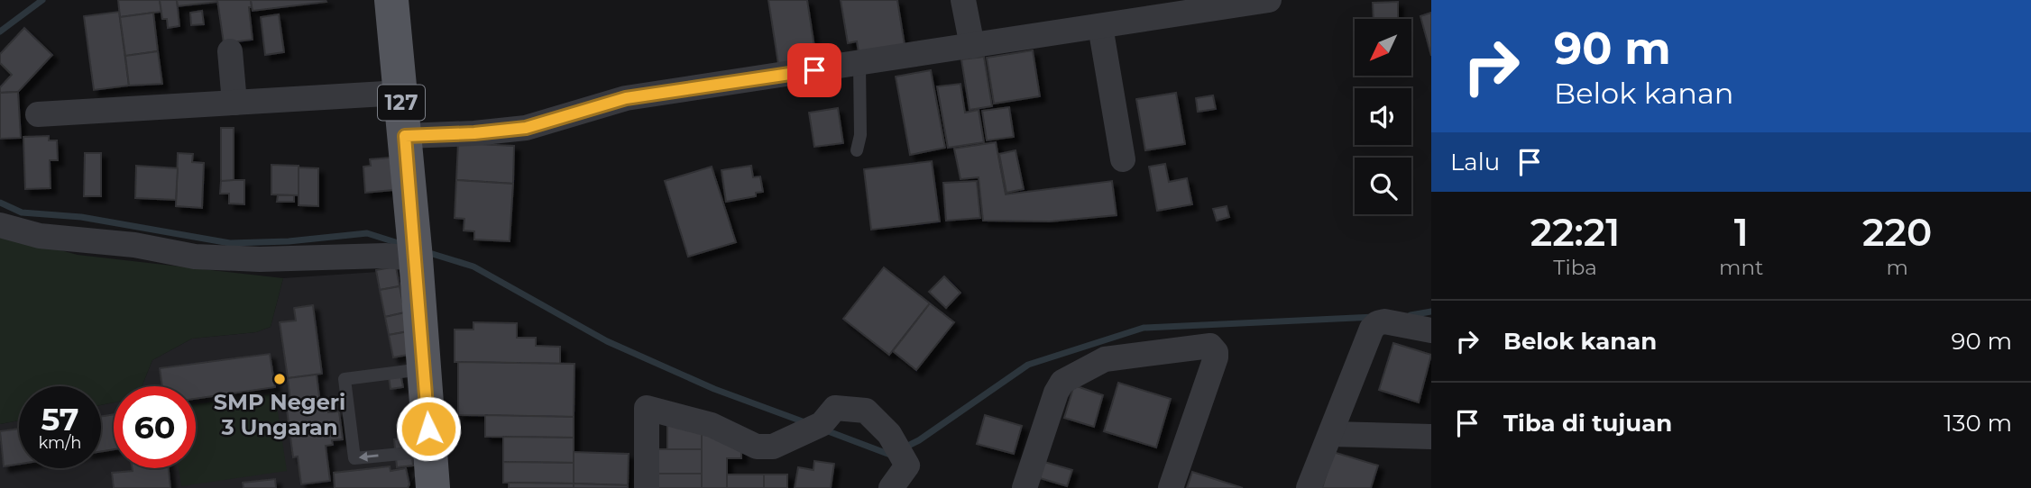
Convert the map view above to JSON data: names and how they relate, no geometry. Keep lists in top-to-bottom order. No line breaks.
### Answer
{"streets":{"main road":["127"]},"places":["SMP Negeri 3 Ungaran"],"north":"bottom left","page":{"turn":["90 m","Belok kanan"],"then":"Lalu","eta":["22:21","Tiba","1","mnt","220","m"],"list":[{"name":"Belok kanan","value":"90 m"},{"name":"Tiba di tujuan","value":"130 m"}],"speed":"57 km/h","limit":"60"}}
